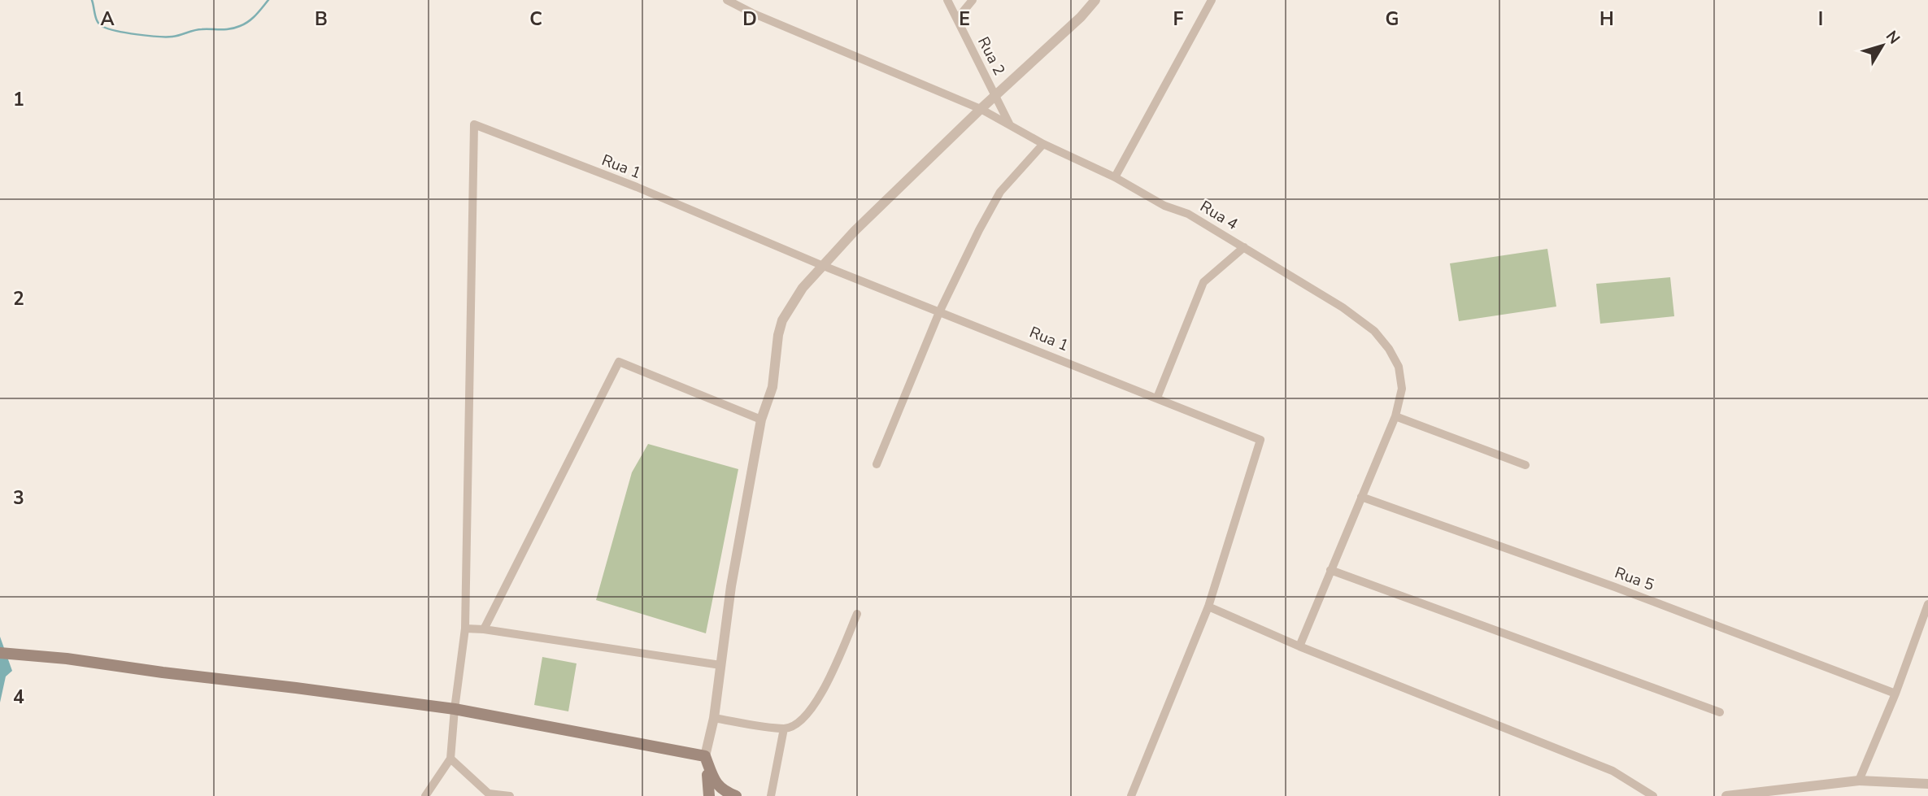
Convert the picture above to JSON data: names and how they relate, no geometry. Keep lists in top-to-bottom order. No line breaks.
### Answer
{"streets":{"street":["Rua 2","Rua 1","Rua 4","Rua 5"]},"crossings":[["Rua 2","Rua 4"],["Rua 4","Rua 5"]],"north":"top right","grid":{"columns":["A","B","C","D","E","F","G","H","I"],"rows":["1","2","3","4"]}}
